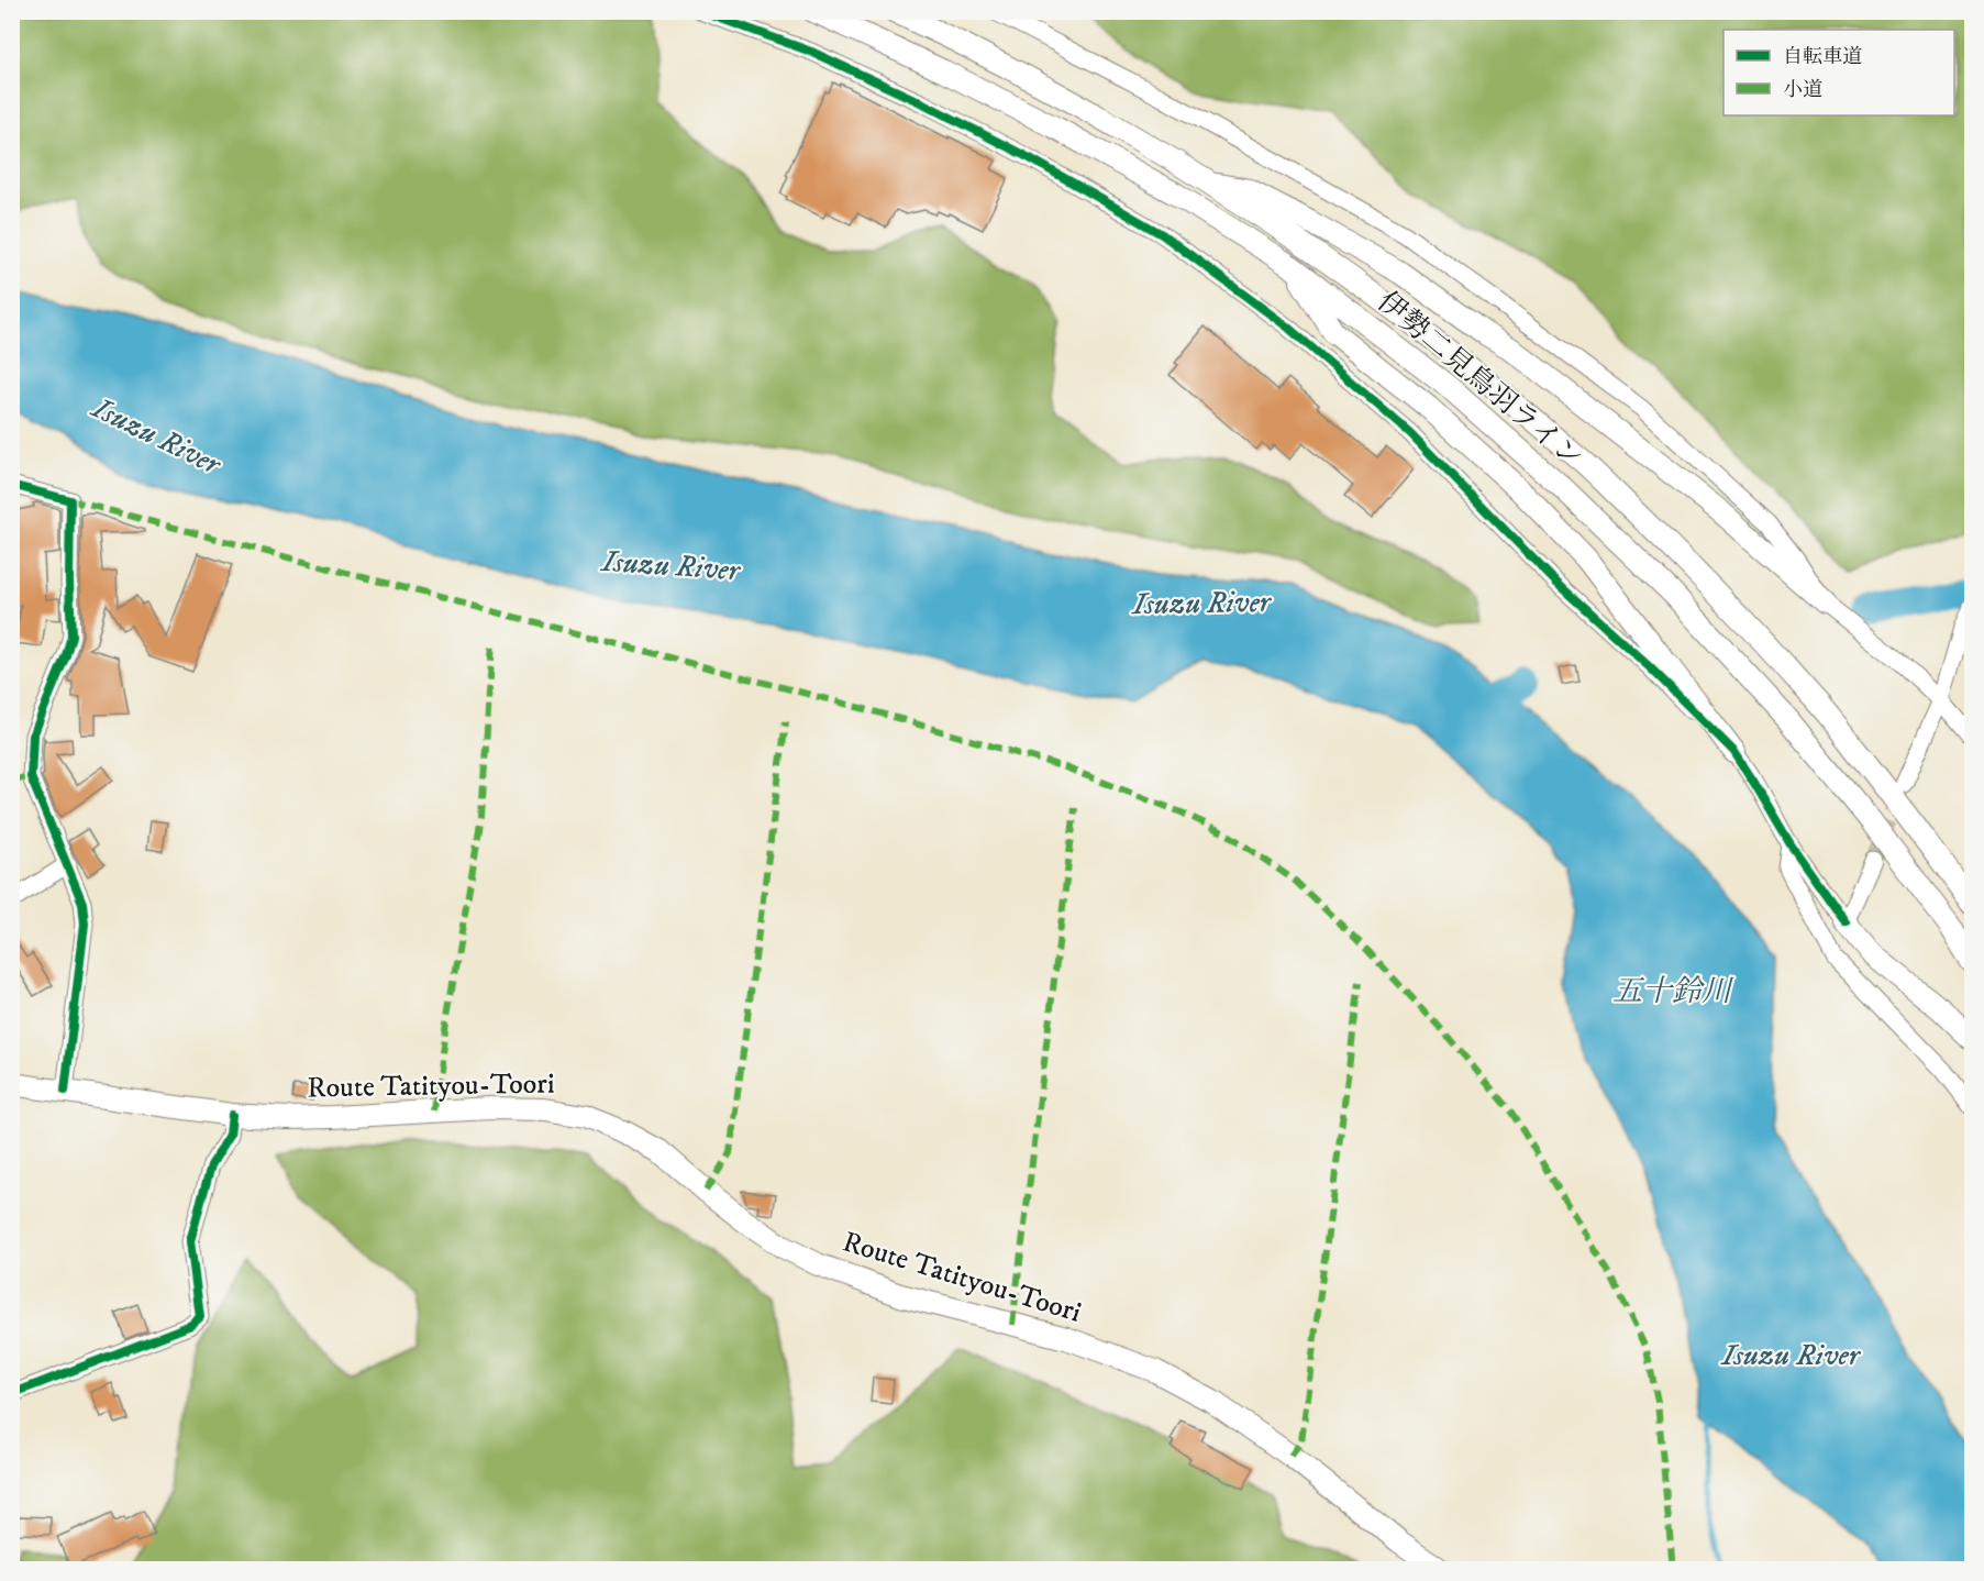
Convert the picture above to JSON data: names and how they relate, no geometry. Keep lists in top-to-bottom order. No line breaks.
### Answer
{"streets":{"main road":["伊勢二見鳥羽ライン","Route Tatityou-Toori"]},"water":["Isuzu River","五十鈴川"],"legend":["自転車道","小道"]}
